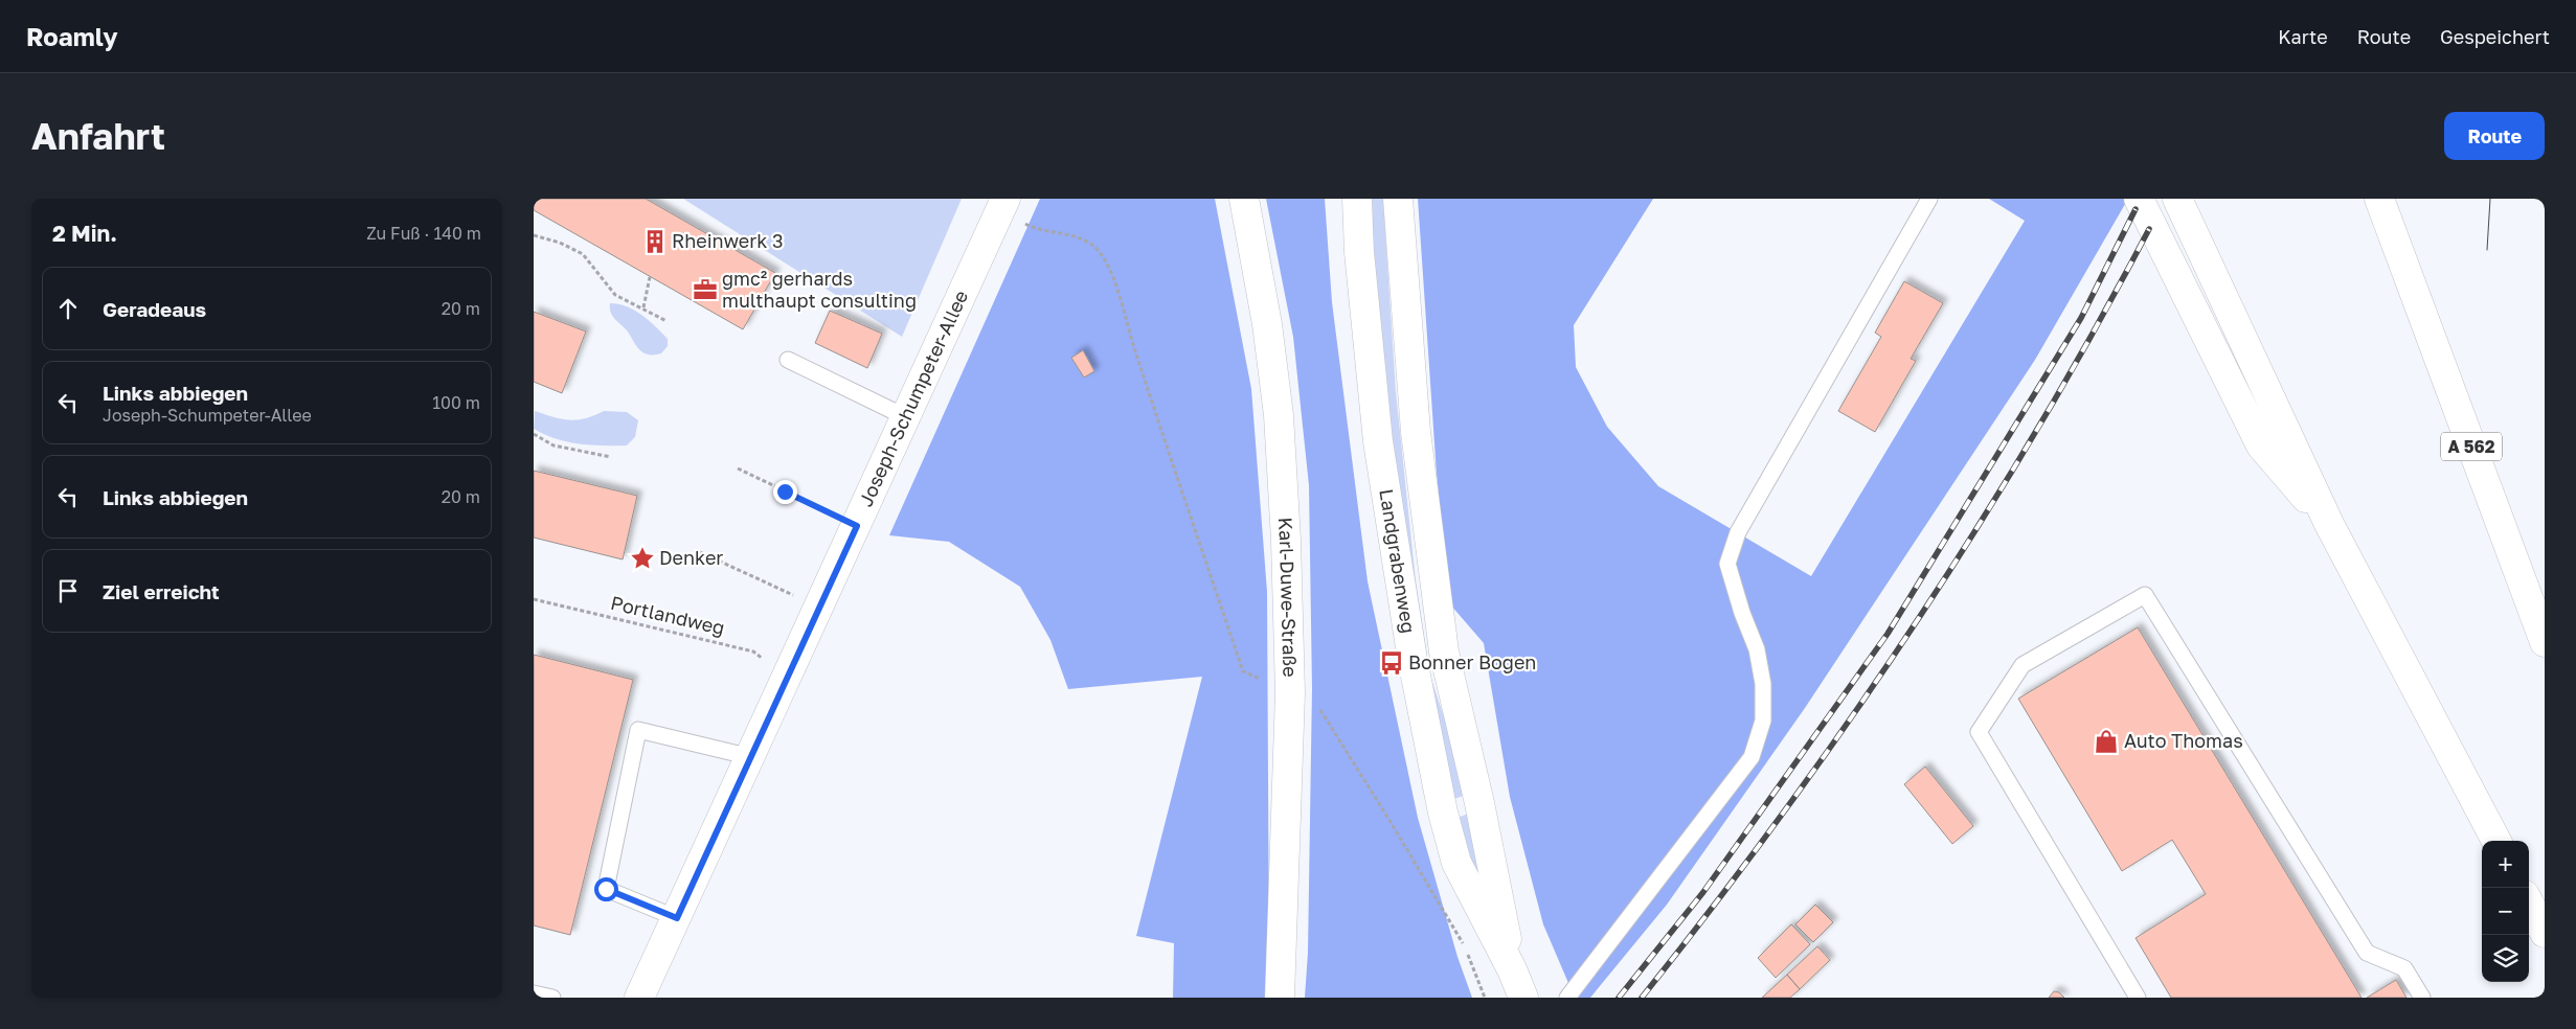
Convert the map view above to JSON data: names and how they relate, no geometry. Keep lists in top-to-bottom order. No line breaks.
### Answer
{"streets":{"main road":["Joseph-Schumpeter-Allee","A 562","Landgrabenweg","Karl-Duwe-Straße"],"path":["Portlandweg"]},"crossings":[["Joseph-Schumpeter-Allee","Portlandweg"]],"places":{"building":["Rheinwerk 3"],"office":["gmc² gerhards multhaupt consulting"],"place":["Denker"],"bus stop":["Bonner Bogen"],"shop":["Auto Thomas"]},"page":{"header":"Roamly","nav":["Karte","Route","Gespeichert"],"buttons":"Route","title":"Anfahrt","heading":["2 Min.","Zu Fuß · 140 m"],"list":[["Geradeaus","20 m"],["Links abbiegen","Joseph-Schumpeter-Allee","100 m"],["Links abbiegen","20 m"],"Ziel erreicht"],"map_buttons":["+","−"]}}
